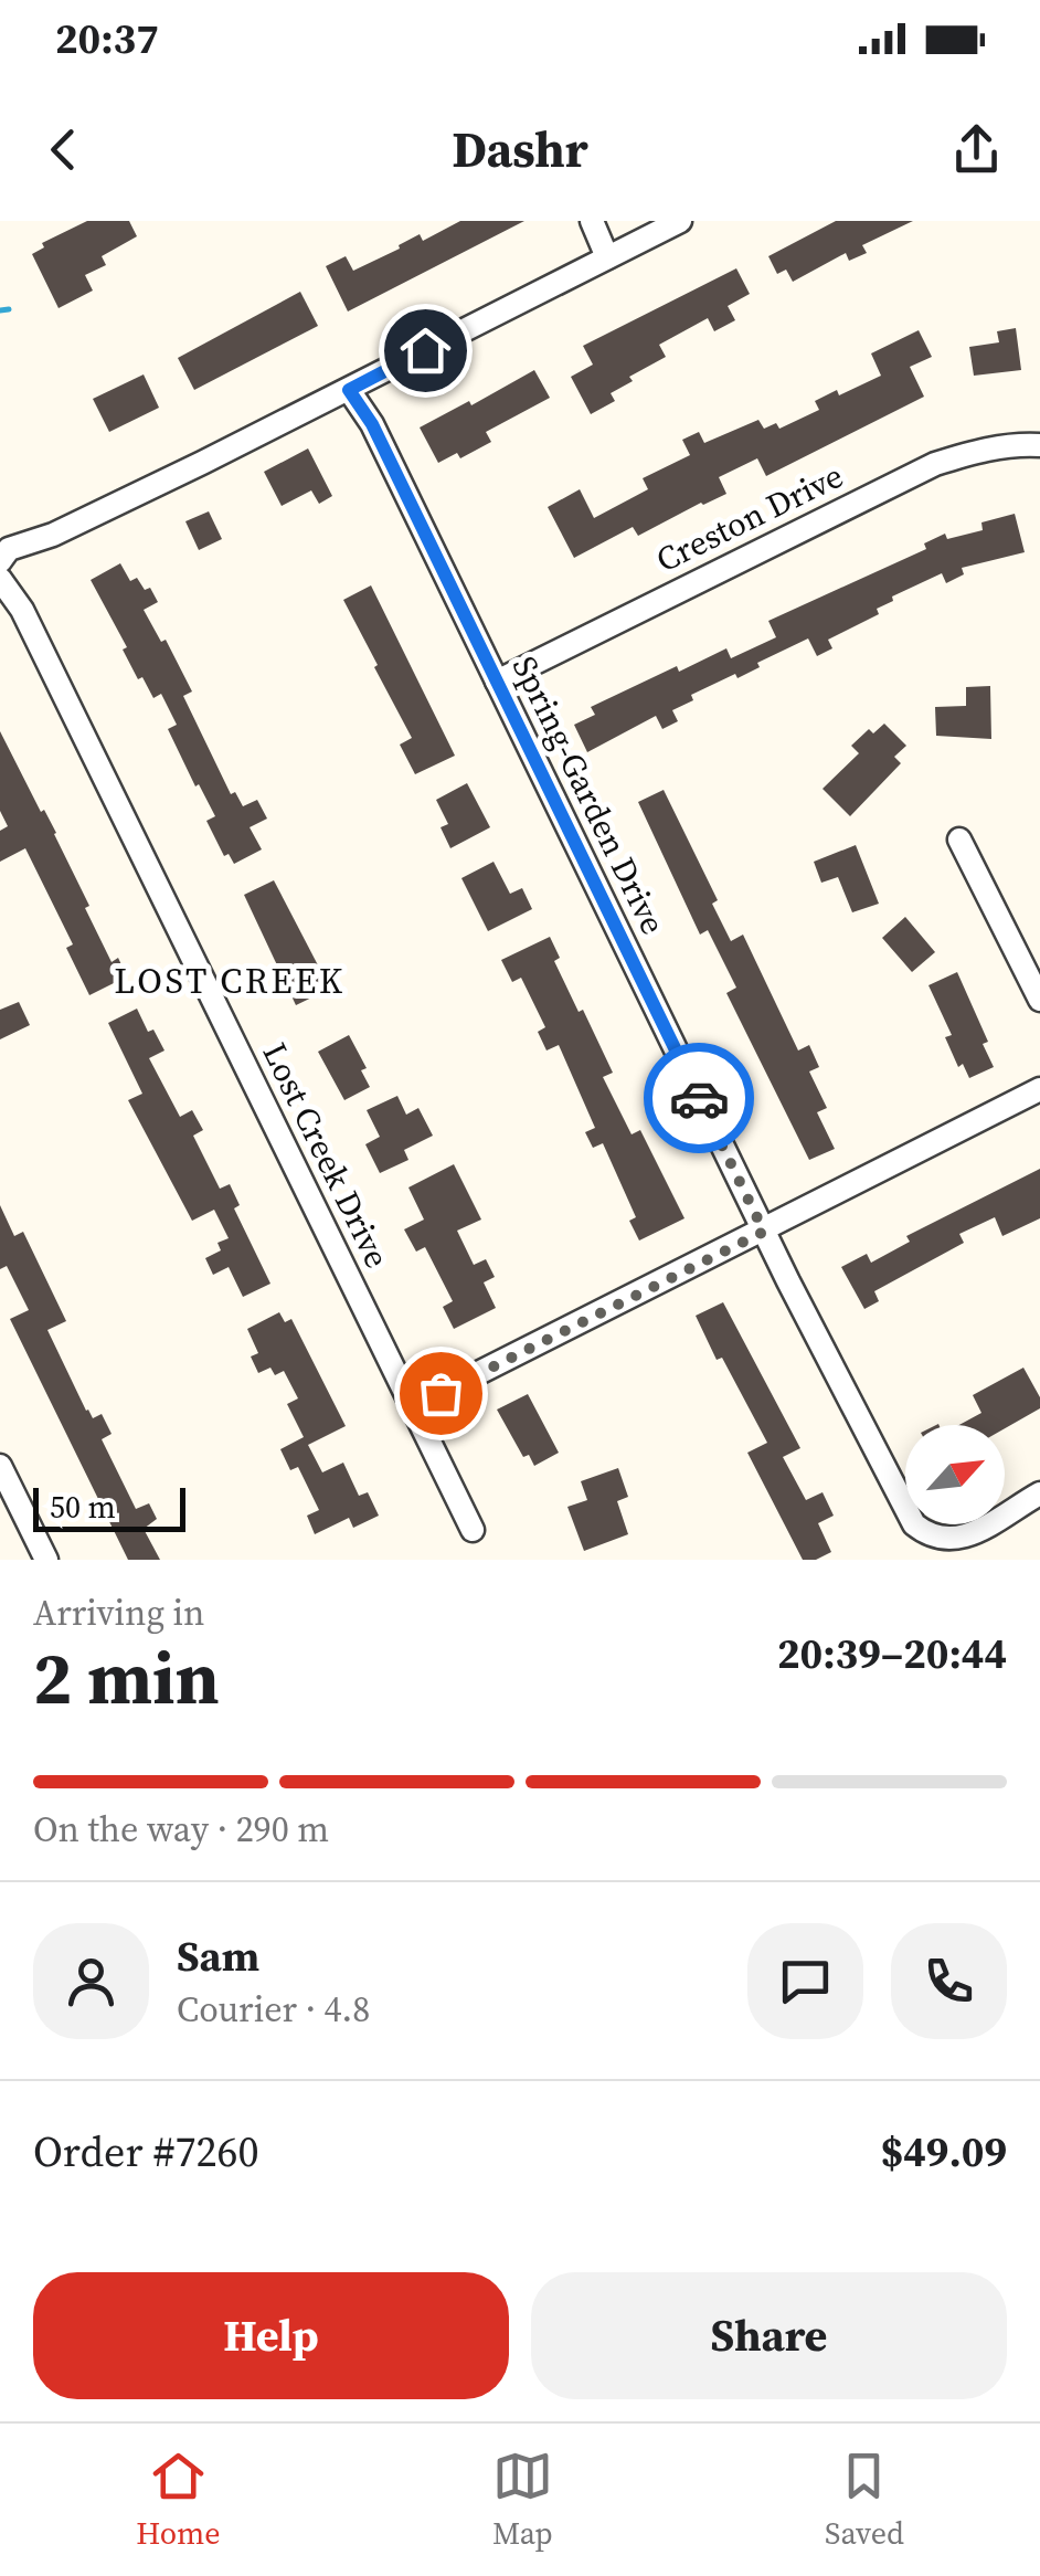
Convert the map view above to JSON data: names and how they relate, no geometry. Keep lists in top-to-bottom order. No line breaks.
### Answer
{"streets":{"street":["Creston Drive","Spring-Garden Drive","Lost Creek Drive"]},"crossings":[["Creston Drive","Spring-Garden Drive"]],"districts":["LOST CREEK"],"scale_bar":"50 m","north":"top right","page":{"status":"20:37","header":"Dashr","scale":"50 m","heading":["2 min","Arriving in","20:39–20:44"],"panel":["Sam","Courier · 4.8","Order #7260","$49.09"],"bar":"On the way · 290 m","buttons":["Help","Share"],"tabs":["Home","Map","Saved"]}}
